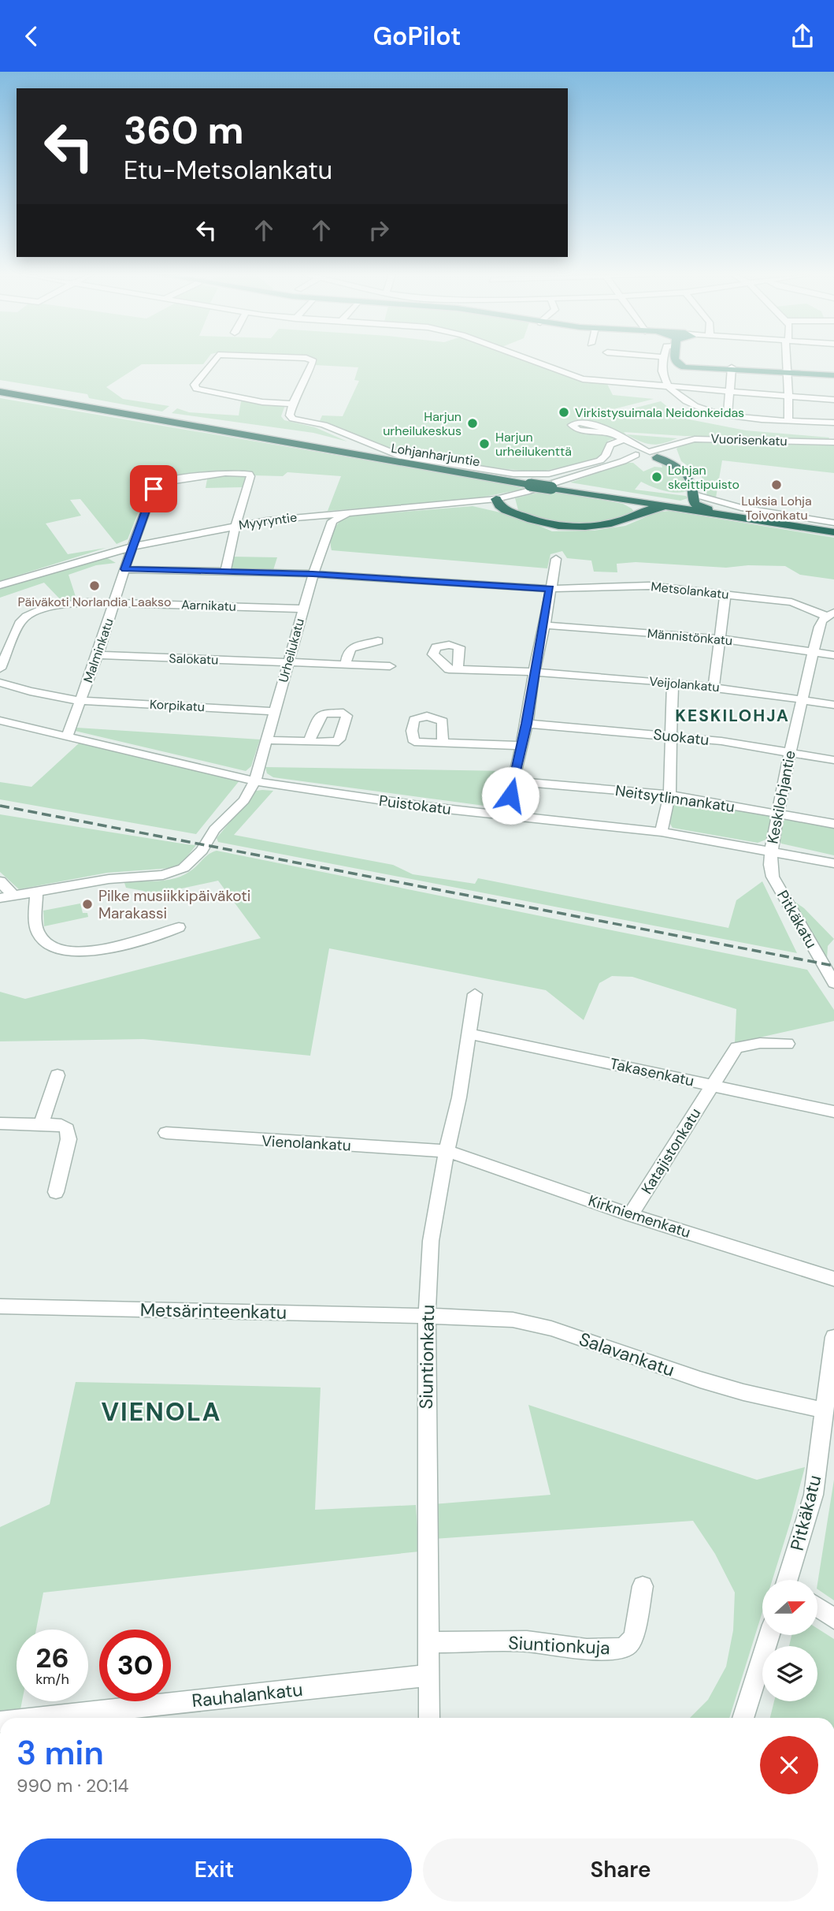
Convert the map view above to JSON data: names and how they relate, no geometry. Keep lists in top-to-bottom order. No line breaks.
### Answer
{"streets":{"highway":["Lohjanharjuntie"],"street":["Vuorisenkatu","Myyryntie","Metsolankatu","Aarnikatu","Männistönkatu","Malminkatu","Urheilukatu","Salokatu","Veijolankatu","Korpikatu","Suokatu","Keskilohjantie","Neitsytlinnankatu","Puistokatu","Pitkäkatu","Takasenkatu","Vienolankatu","Katajistonkatu","Kirkniemenkatu","Metsärinteenkatu","Salavankatu","Siuntionkatu","Siuntionkuja","Rauhalankatu"]},"crossings":[["Myyryntie","Malminkatu"],["Myyryntie","Urheilukatu"],["Metsolankatu","Malminkatu"],["Metsolankatu","Urheilukatu"],["Metsolankatu","Keskilohjantie"],["Aarnikatu","Malminkatu"],["Aarnikatu","Urheilukatu"],["Männistönkatu","Keskilohjantie"],["Malminkatu","Salokatu"],["Malminkatu","Korpikatu"],["Malminkatu","Puistokatu"],["Urheilukatu","Salokatu"],["Urheilukatu","Korpikatu"],["Urheilukatu","Puistokatu"],["Veijolankatu","Keskilohjantie"],["Suokatu","Keskilohjantie"],["Keskilohjantie","Neitsytlinnankatu"],["Keskilohjantie","Puistokatu"],["Keskilohjantie","Pitkäkatu"],["Puistokatu","Pitkäkatu"],["Pitkäkatu","Salavankatu"],["Takasenkatu","Katajistonkatu"],["Takasenkatu","Siuntionkatu"],["Vienolankatu","Kirkniemenkatu"],["Vienolankatu","Siuntionkatu"],["Katajistonkatu","Kirkniemenkatu"],["Kirkniemenkatu","Siuntionkatu"],["Metsärinteenkatu","Salavankatu"],["Metsärinteenkatu","Siuntionkatu"],["Salavankatu","Siuntionkatu"],["Siuntionkatu","Siuntionkuja"],["Siuntionkatu","Rauhalankatu"]],"districts":["KESKILOHJA","VIENOLA"],"places":["Virkistysuimala Neidonkeidas","Harjun urheilukeskus","Harjun urheilukenttä","Lohjan skeittipuisto","Luksia Lohja Toivonkatu","Päiväkoti Norlandia Laakso","Pilke musiikkipäiväkoti Marakassi"],"north":"right","page":{"header":"GoPilot","turn":["360 m","Etu-Metsolankatu"],"speed":"26 km/h","limit":"30","heading":["3 min","990 m · 20:14"],"buttons":["Exit","Share"]}}
